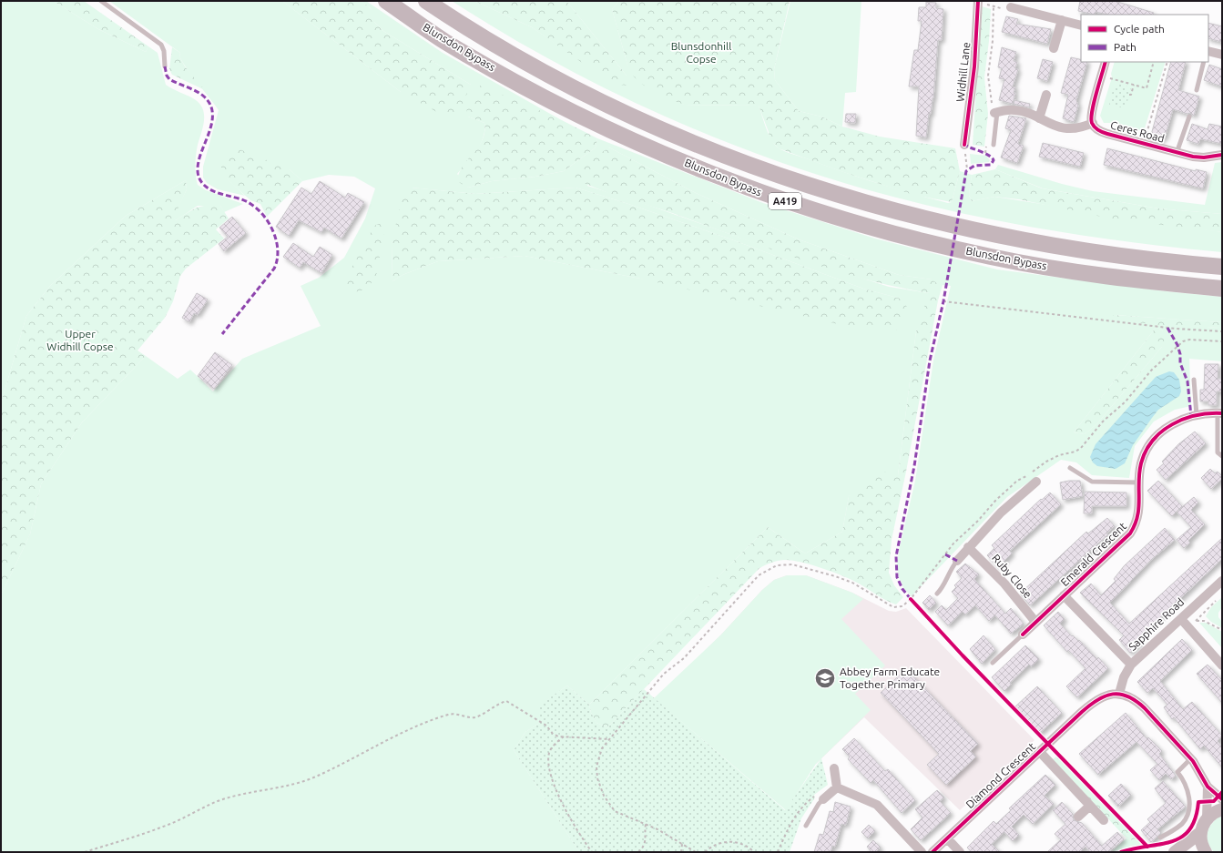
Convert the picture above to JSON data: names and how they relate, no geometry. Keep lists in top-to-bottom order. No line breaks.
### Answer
{"streets":{"highway":["Blunsdon Bypass","A419"],"street":["Widhill Lane","Ceres Road","Emerald Crescent","Ruby Close","Sapphire Road","Diamond Crescent"]},"crossings":[["Emerald Crescent","Ruby Close"],["Emerald Crescent","Sapphire Road"],["Sapphire Road","Diamond Crescent"]],"parks":["Blunsdonhill Copse","Upper Widhill Copse"],"places":{"school or university":["Abbey Farm Educate Together Primary"]},"legend":["Cycle path","Path"]}
